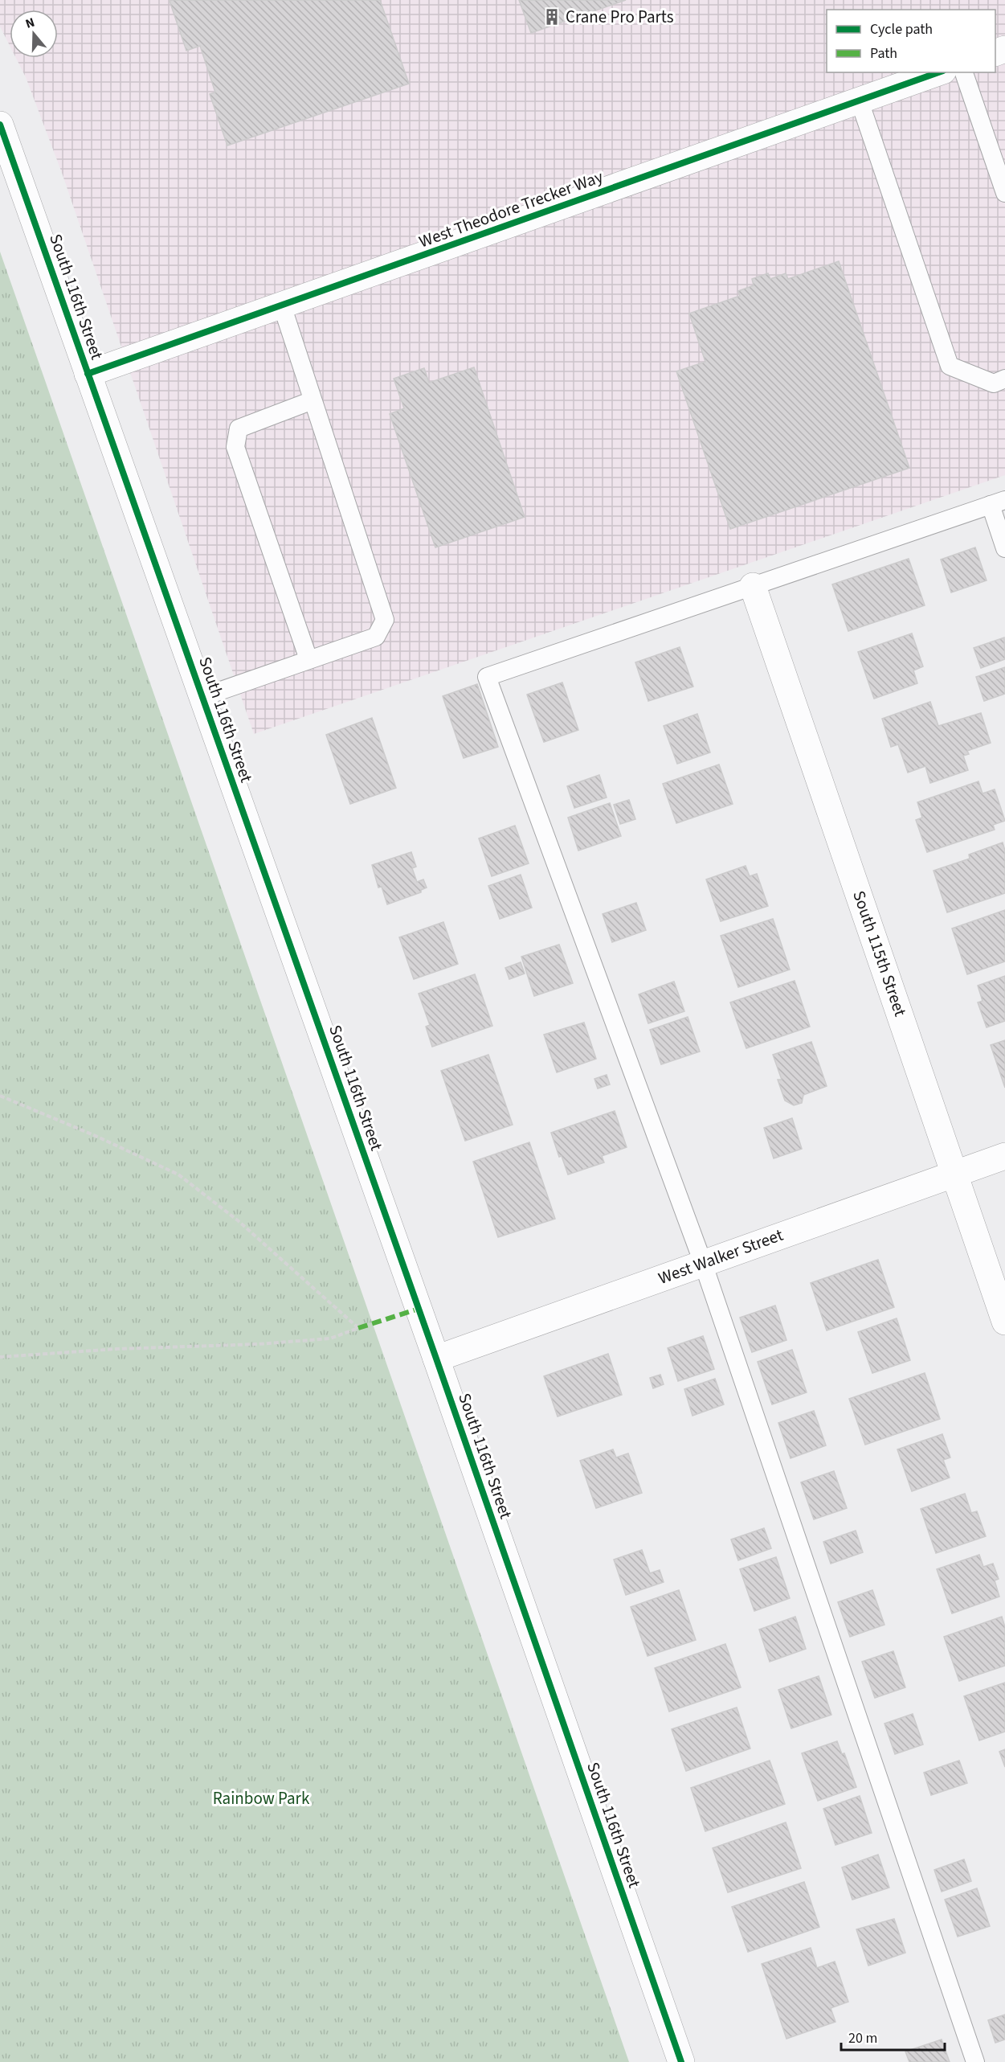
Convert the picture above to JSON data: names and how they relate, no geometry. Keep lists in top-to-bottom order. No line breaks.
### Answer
{"streets":{"street":["West Theodore Trecker Way","South 116th Street","South 115th Street","West Walker Street"]},"crossings":[["West Theodore Trecker Way","South 116th Street"],["South 116th Street","West Walker Street"],["South 115th Street","West Walker Street"]],"parks":["Rainbow Park"],"places":{"building":["Crane Pro Parts"]},"legend":["Cycle path","Path"],"scale_bar":"20 m","north":"top"}
